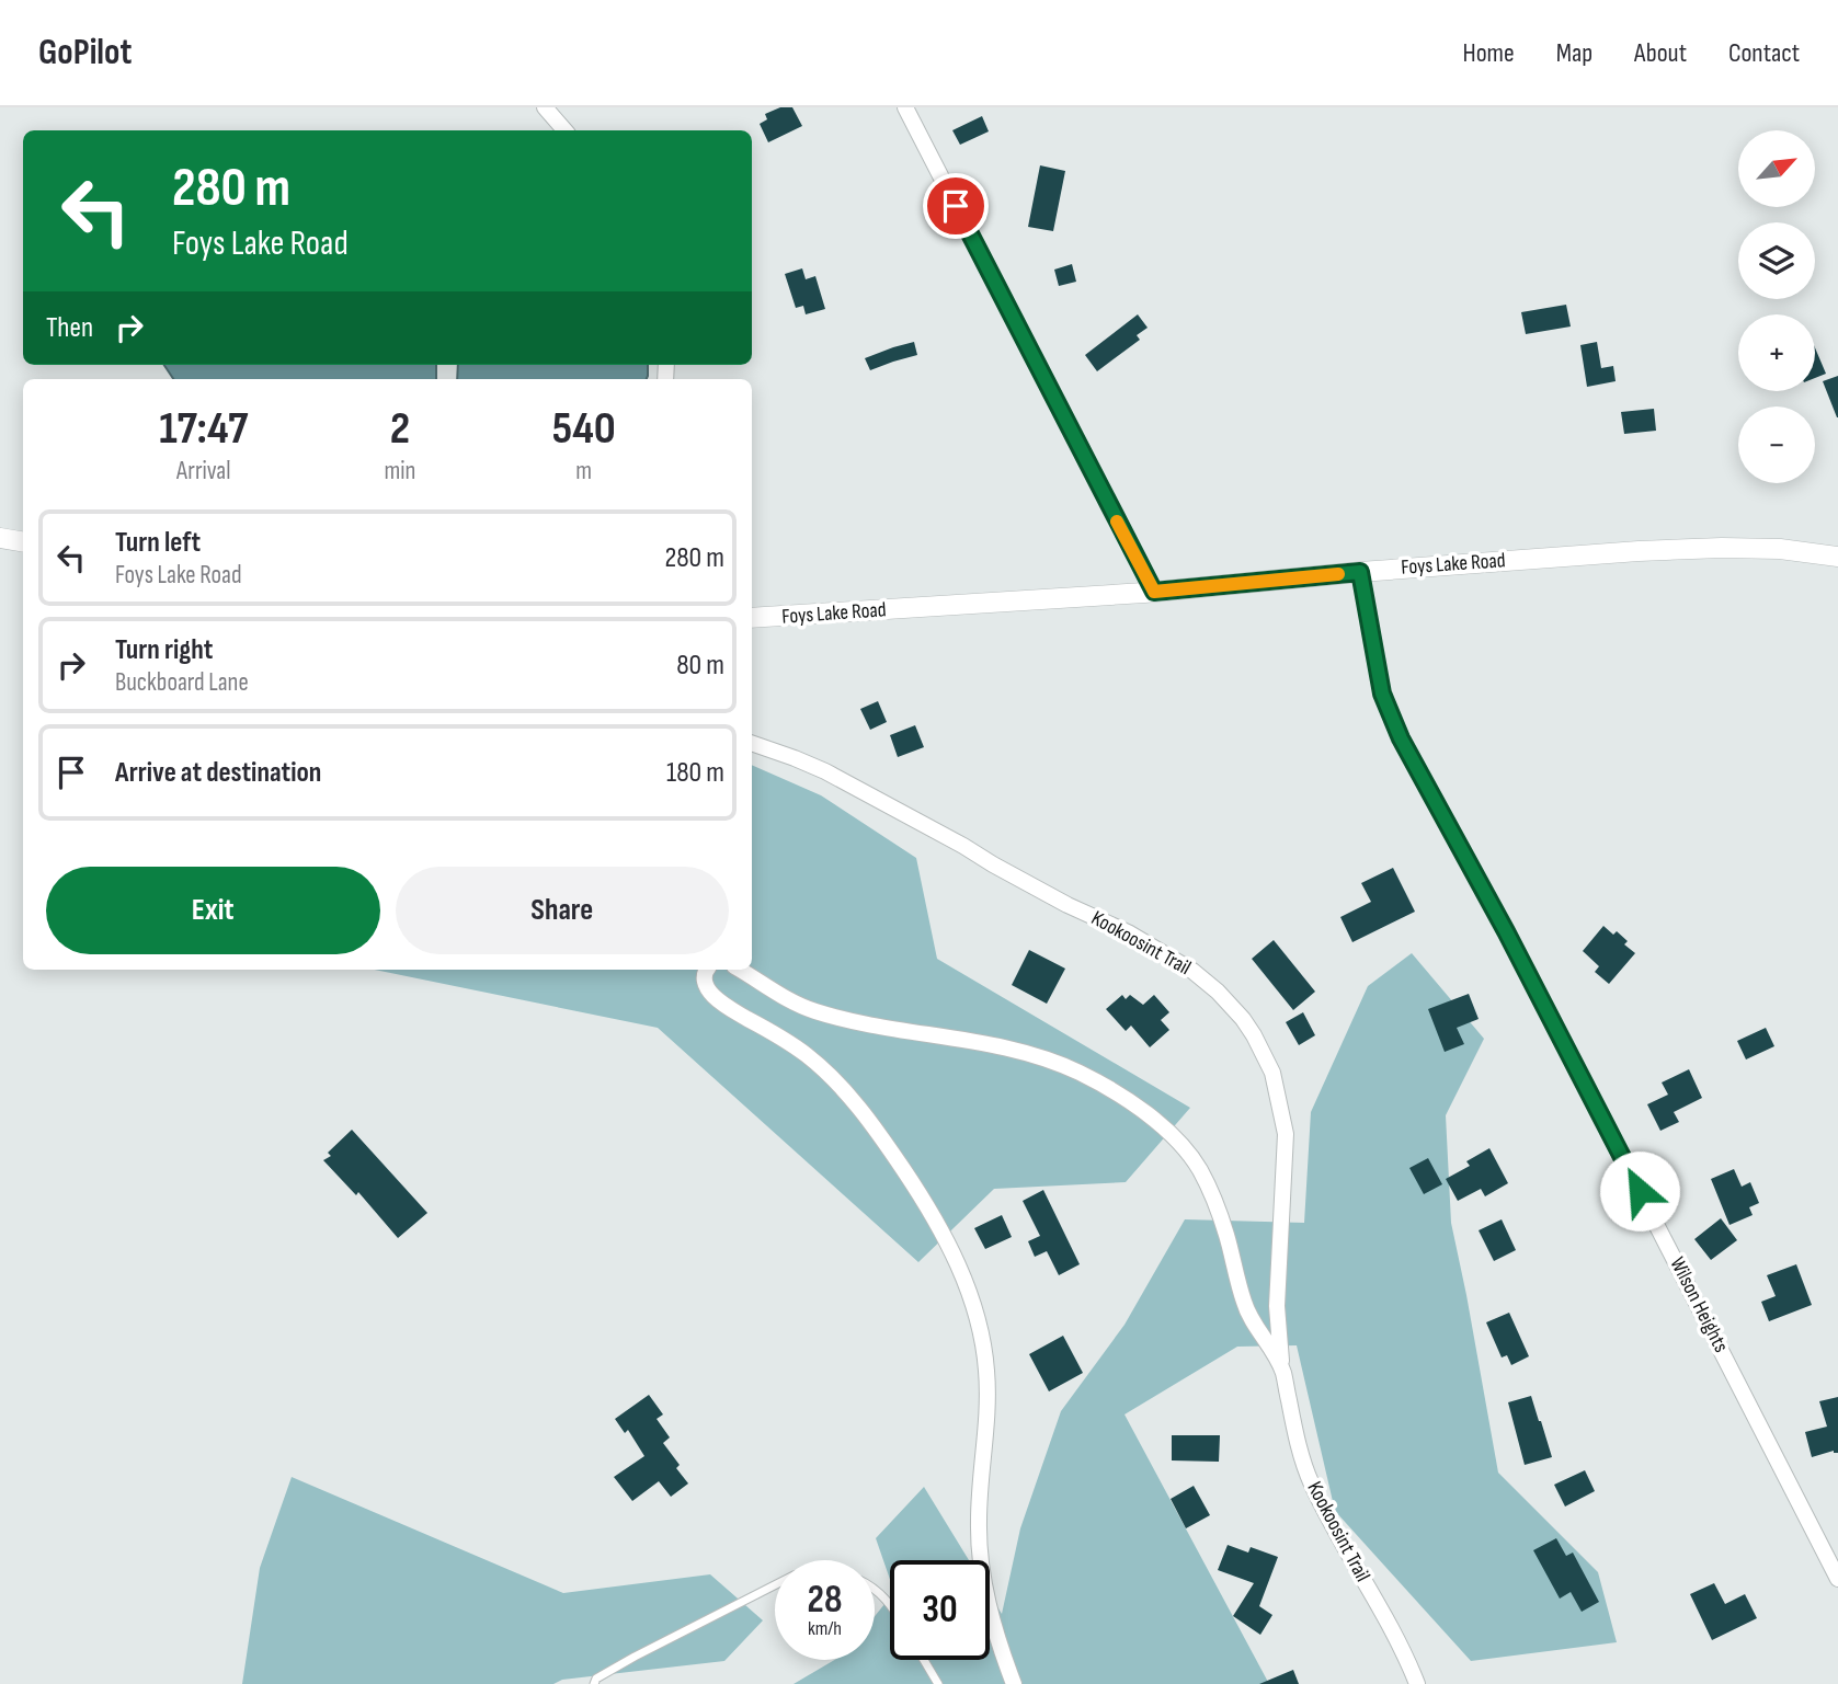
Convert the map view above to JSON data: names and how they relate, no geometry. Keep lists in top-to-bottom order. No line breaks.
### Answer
{"streets":{"street":["Foys Lake Road","Kookoosint Trail","Wilson Heights"]},"crossings":[["Foys Lake Road","Wilson Heights"]],"north":"top right","page":{"header":"GoPilot","nav":["Home","Map","About","Contact"],"map_buttons":["+","−"],"turn":["280 m","Foys Lake Road"],"then":"Then","eta":["17:47","Arrival","2","min","540","m"],"list":[{"name":"Turn left","note":"Foys Lake Road","value":"280 m"},{"name":"Turn right","note":"Buckboard Lane","value":"80 m"},{"name":"Arrive at destination","value":"180 m"}],"buttons":["Exit","Share"],"speed":"28 km/h","limit":"30"}}
